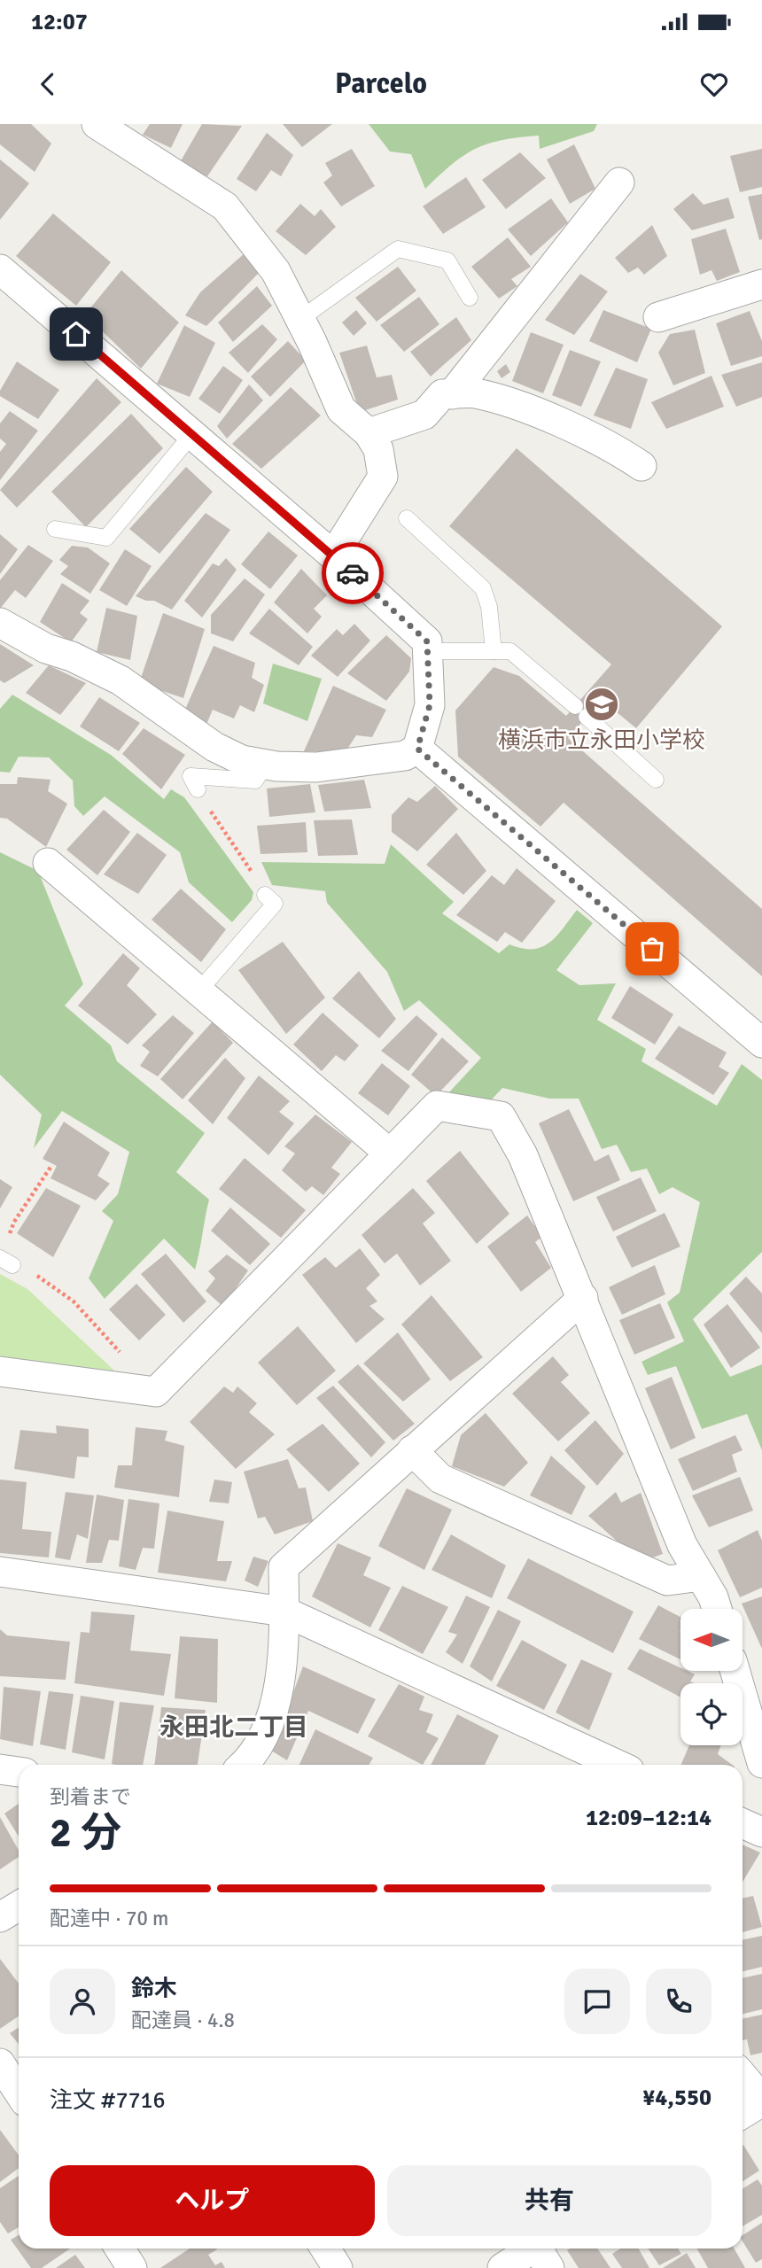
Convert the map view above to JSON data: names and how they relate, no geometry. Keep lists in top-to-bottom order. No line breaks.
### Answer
{"districts":["永田北二丁目"],"places":{"school or university":["横浜市立永田小学校"]},"north":"left","page":{"status":"12:07","header":"Parcelo","heading":["2 分","到着まで","12:09–12:14"],"panel":["鈴木","配達員 · 4.8","注文 #7716","¥4,550"],"bar":"配達中 · 70 m","buttons":["ヘルプ","共有"]}}
